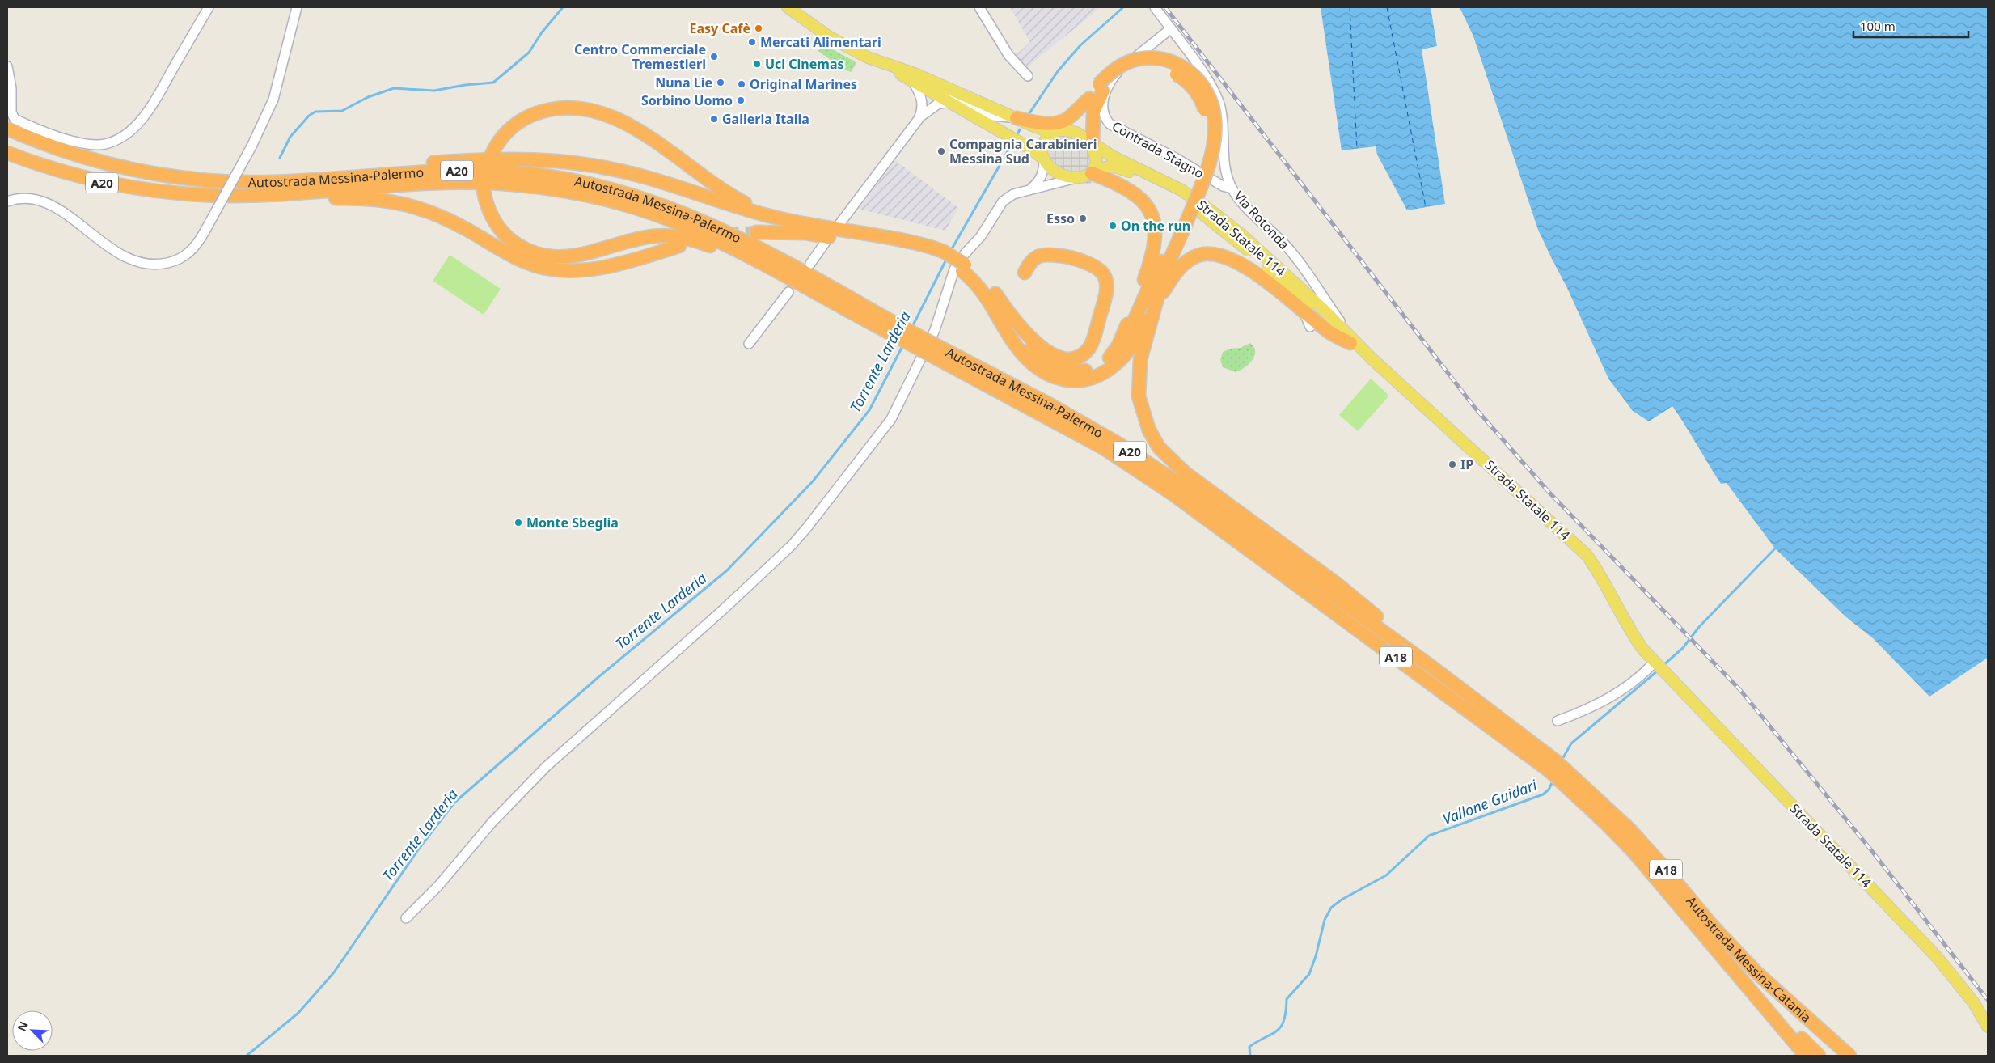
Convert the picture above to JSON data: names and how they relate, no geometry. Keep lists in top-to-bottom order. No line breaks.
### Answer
{"streets":{"highway":["A20","Autostrada Messina-Palermo","A18","Autostrada Messina-Catania"],"main road":["Strada Statale 114"],"street":["Contrada Stagno","Via Rotonda"]},"crossings":[["Contrada Stagno","Via Rotonda"],["Autostrada Messina-Palermo","A18"],["Via Rotonda","Strada Statale 114"],["A18","Autostrada Messina-Catania"]],"water":["Torrente Larderia","Vallone Guidari"],"places":["Easy Cafè","Mercati Alimentari","Centro Commerciale Tremestieri","Uci Cinemas","Nuna Lie","Original Marines","Sorbino Uomo","Galleria Italia","Compagnia Carabinieri Messina Sud","Esso","On the run","IP","Monte Sbeglia"],"scale_bar":"100 m","north":"top left"}
